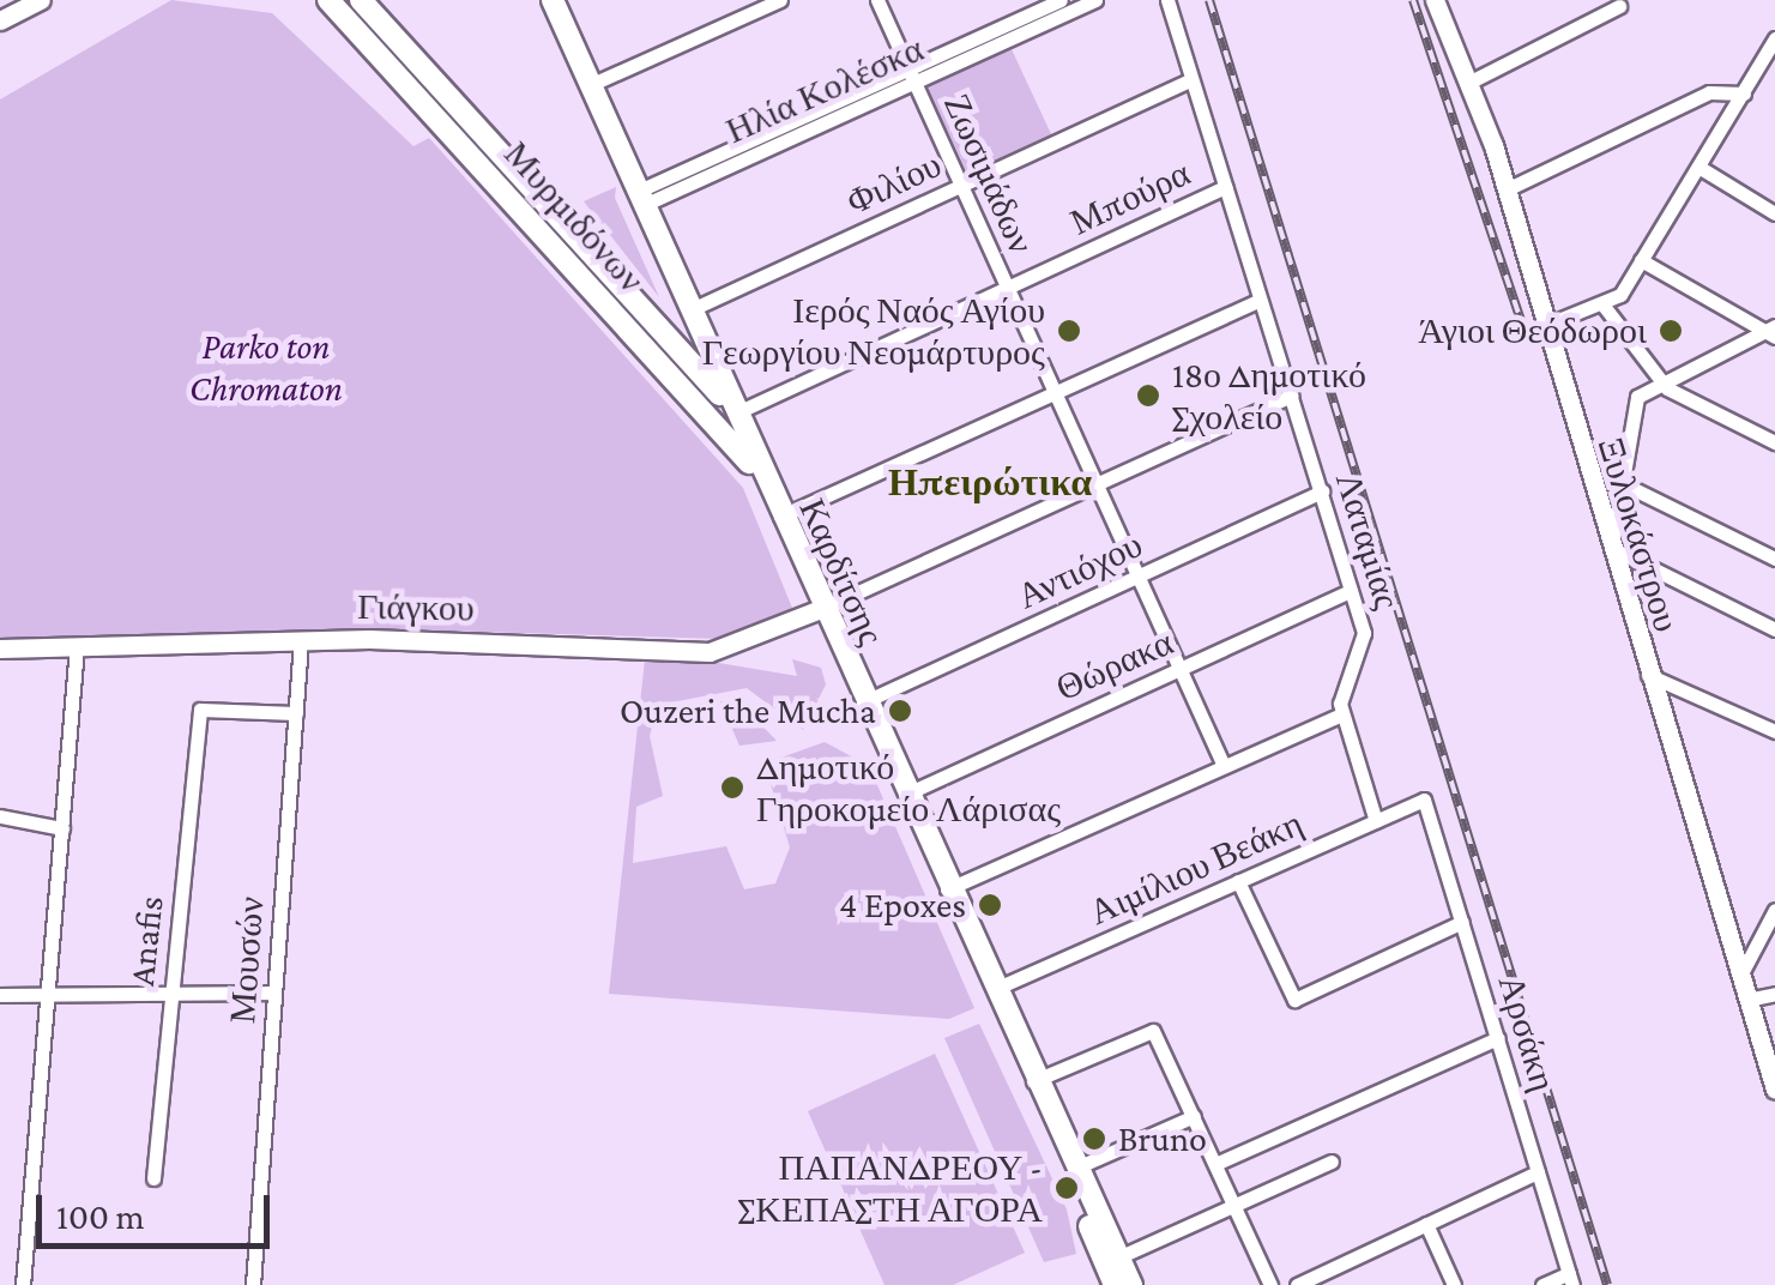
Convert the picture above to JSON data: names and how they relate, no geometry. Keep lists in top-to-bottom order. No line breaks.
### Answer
{"streets":{"main road":["Μυρμιδόνων","Καρδίτσης"],"street":["Ηλία Κολέσκα","Ζωσιμάδων","Φιλίου","Μπούρα","Ξυλοκάστρου","Λαταμίας","Αντιόχου","Γιάγκου","Θώρακα","Αιμίλιου Βεάκη","Anafis","Μουσών","Αρσάκη"]},"crossings":[["Ηλία Κολέσκα","Ζωσιμάδων"],["Ηλία Κολέσκα","Καρδίτσης"],["Ζωσιμάδων","Φιλίου"],["Ζωσιμάδων","Μπούρα"],["Ζωσιμάδων","Αντιόχου"],["Ζωσιμάδων","Θώρακα"],["Φιλίου","Λαταμίας"],["Φιλίου","Καρδίτσης"],["Μπούρα","Μυρμιδόνων"],["Μπούρα","Λαταμίας"],["Μπούρα","Καρδίτσης"],["Μυρμιδόνων","Καρδίτσης"],["Λαταμίας","Αντιόχου"],["Λαταμίας","Θώρακα"],["Αντιόχου","Καρδίτσης"],["Καρδίτσης","Γιάγκου"],["Καρδίτσης","Θώρακα"],["Καρδίτσης","Αιμίλιου Βεάκη"],["Γιάγκου","Μουσών"],["Αιμίλιου Βεάκη","Αρσάκη"],["Anafis","Μουσών"]],"districts":["Ηπειρώτικα"],"parks":["Parko ton Chromaton"],"places":["Ιερός Ναός Αγίου Γεωργίου Νεομάρτυρος","Άγιοι Θεόδωροι","18ο Δημοτικό Σχολείο","Ouzeri the Mucha","Δημοτικό Γηροκομείο Λάρισας","4 Epoxes","Bruno","ΠΑΠΑΝΔΡΕΟΥ - ΣΚΕΠΑΣΤΗ ΑΓΟΡΑ"],"scale_bar":"100 m"}
